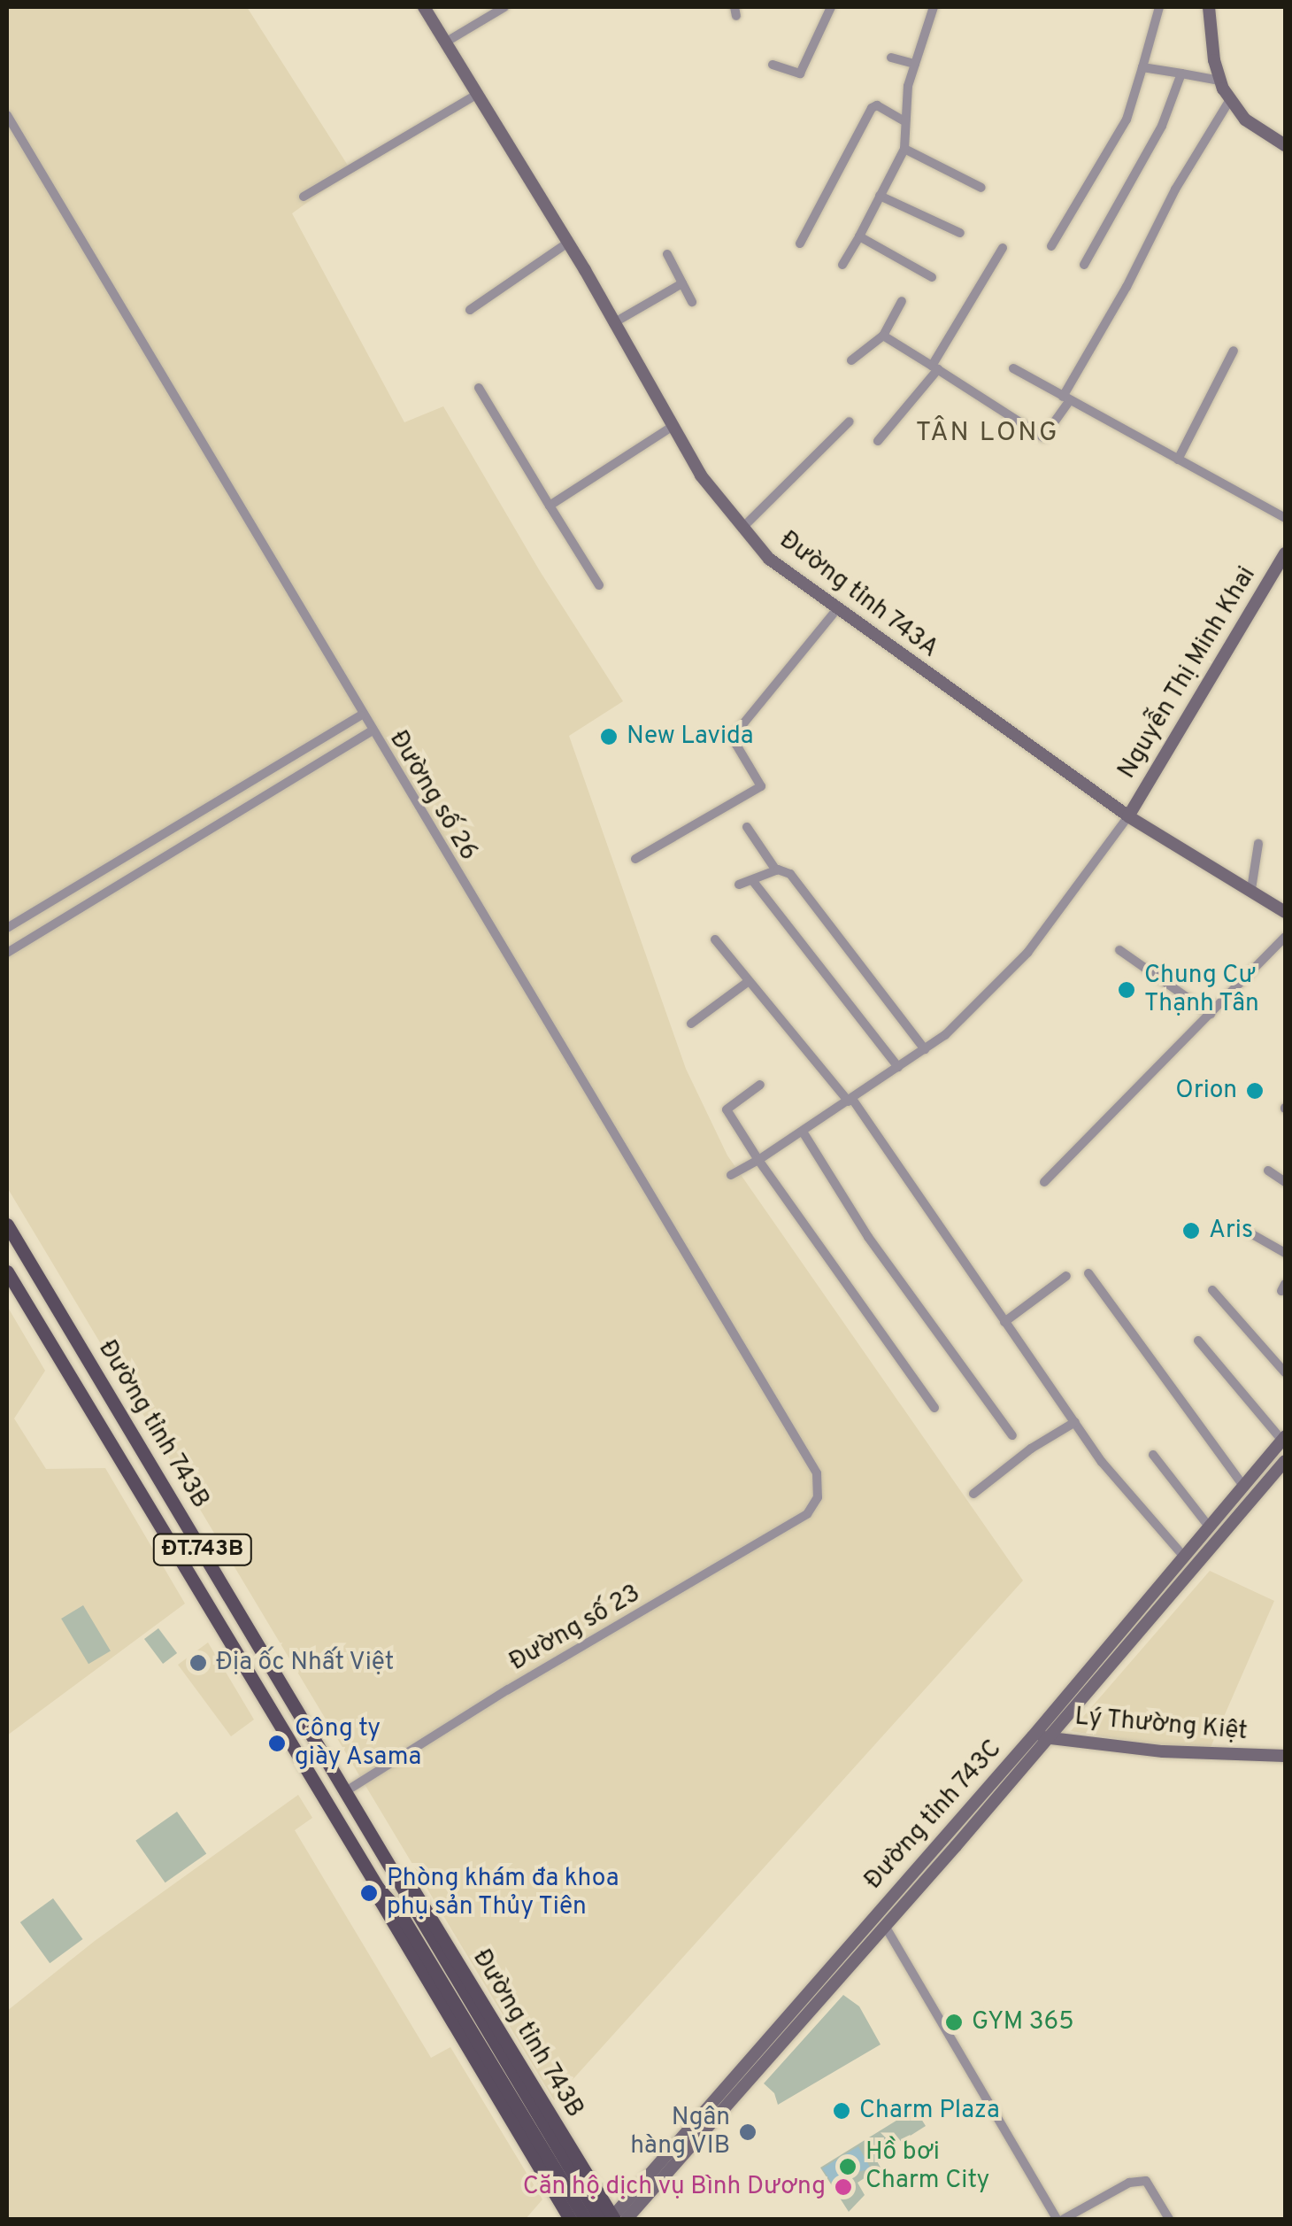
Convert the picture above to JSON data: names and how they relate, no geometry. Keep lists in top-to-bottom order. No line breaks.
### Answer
{"streets":{"main road":["Đường tỉnh 743A","Nguyễn Thị Minh Khai","Đường tỉnh 743B","ĐT.743B","Lý Thường Kiệt","Đường tỉnh 743C"],"street":["Đường số 26","Đường số 23"]},"crossings":[["Đường tỉnh 743A","Nguyễn Thị Minh Khai"],["Đường số 26","Đường số 23"],["Đường tỉnh 743B","ĐT.743B"],["Đường tỉnh 743B","Đường số 23"],["Đường tỉnh 743B","Đường tỉnh 743C"],["ĐT.743B","Đường tỉnh 743C"],["Lý Thường Kiệt","Đường tỉnh 743C"]],"districts":["TÂN LONG"],"places":["New Lavida","Chung Cư Thạnh Tân","Orion","Aris","Địa ốc Nhất Việt","Công ty giày Asama","Phòng khám đa khoa phụ sản Thủy Tiên","GYM 365","Charm Plaza","Ngân hàng VIB","Hồ bơi Charm City","Căn hộ dịch vụ Bình Dương"]}
